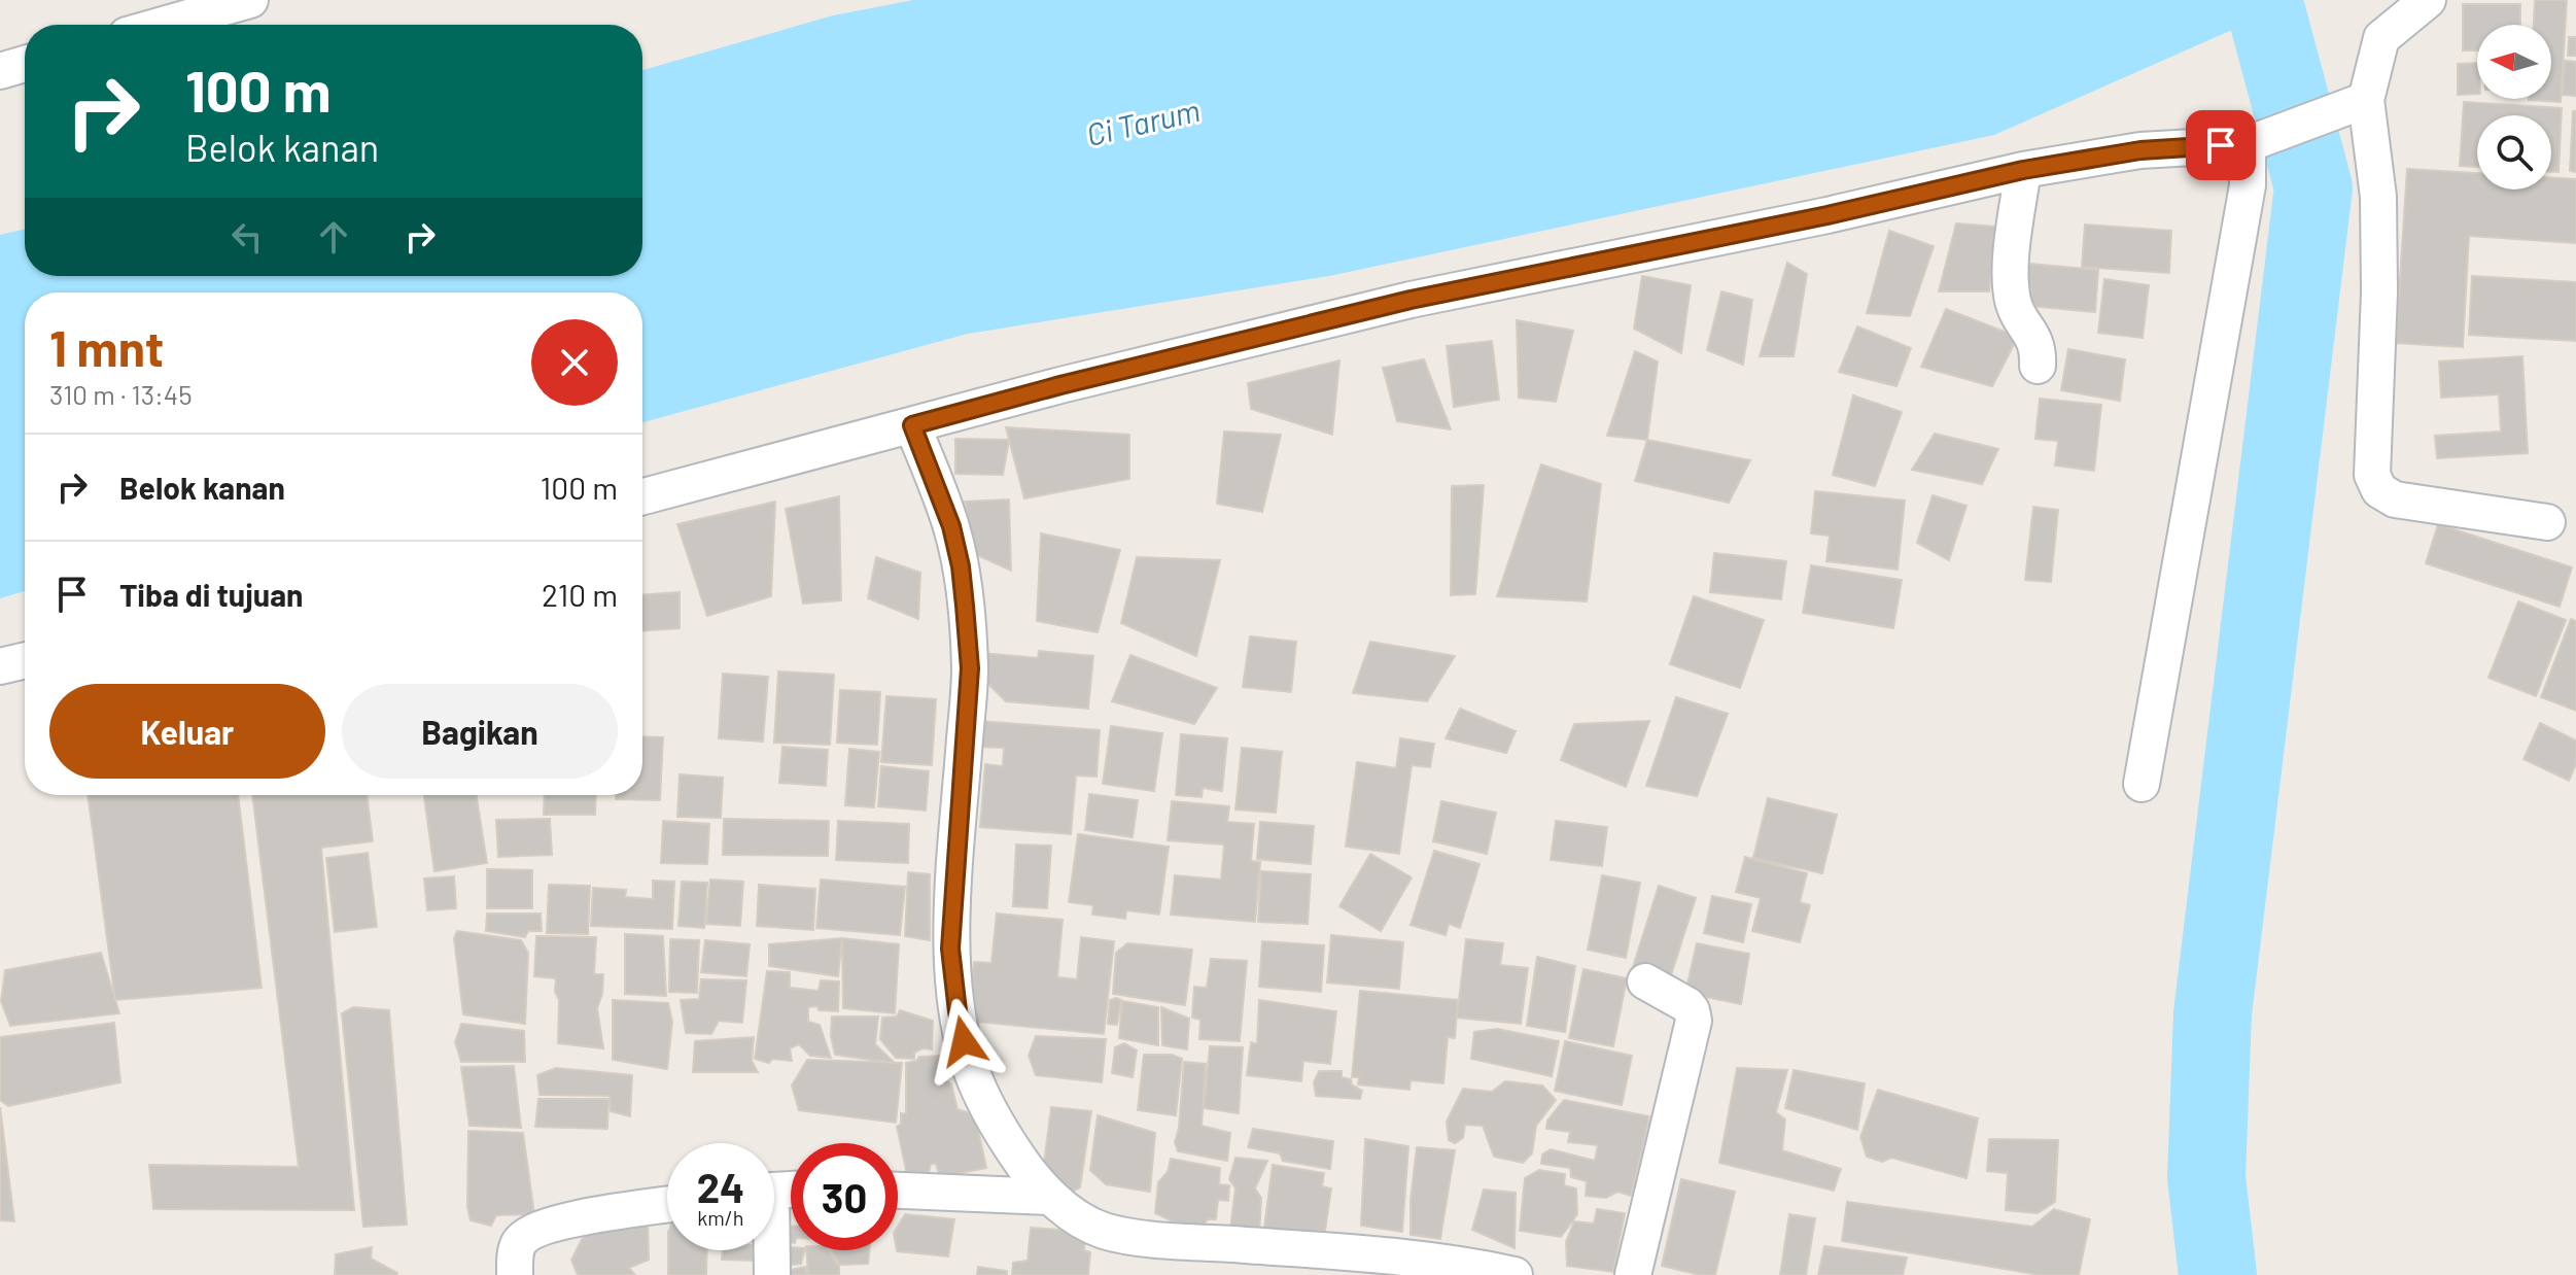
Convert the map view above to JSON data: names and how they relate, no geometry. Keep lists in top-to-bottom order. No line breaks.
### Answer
{"water":["Ci Tarum"],"north":"left","page":{"turn":["100 m","Belok kanan"],"heading":["1 mnt","310 m · 13:45"],"list":[{"name":"Belok kanan","value":"100 m"},{"name":"Tiba di tujuan","value":"210 m"}],"buttons":["Keluar","Bagikan"],"speed":"24 km/h","limit":"30"}}
